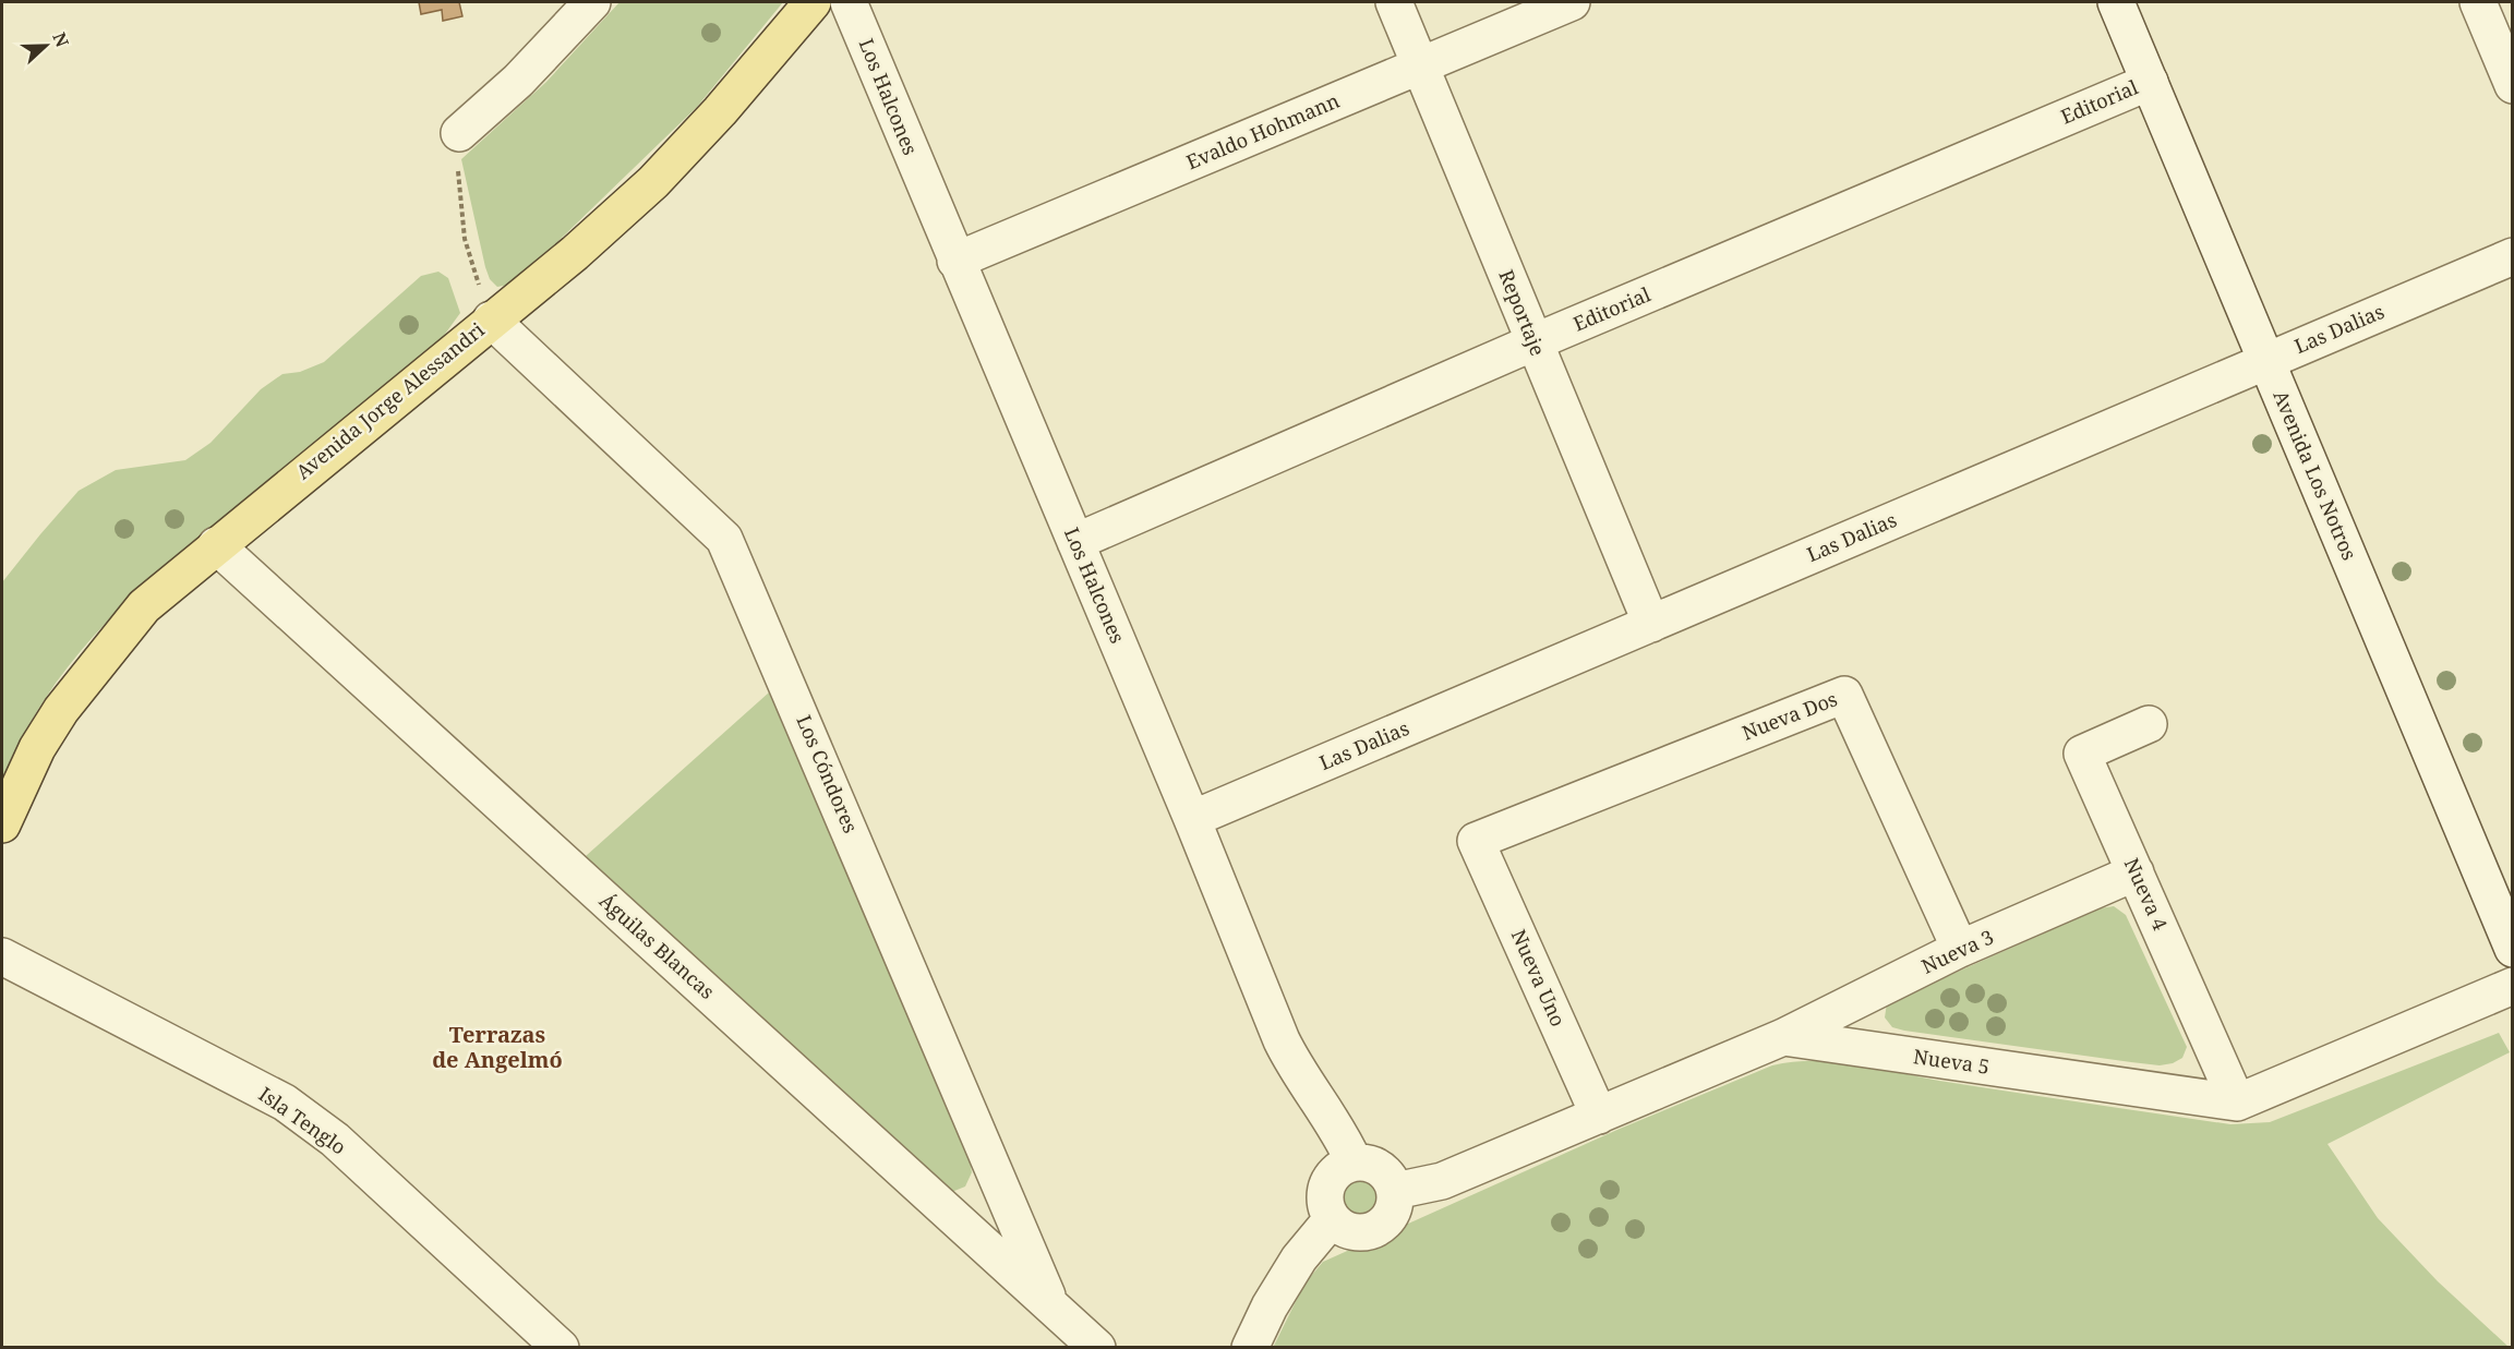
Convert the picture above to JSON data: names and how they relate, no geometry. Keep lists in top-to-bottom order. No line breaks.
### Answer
{"streets":{"main road":["Avenida Jorge Alessandri"],"street":["Los Halcones","Editorial","Evaldo Hohmann","Reportaje","Las Dalias","Avenida Los Notros","Nueva Dos","Los Cóndores","Nueva 4","Águilas Blancas","Nueva 3","Nueva Uno","Nueva 5","Isla Tenglo"]},"crossings":[["Los Halcones","Editorial"],["Los Halcones","Evaldo Hohmann"],["Los Halcones","Las Dalias"],["Editorial","Reportaje"],["Editorial","Avenida Los Notros"],["Evaldo Hohmann","Reportaje"],["Reportaje","Las Dalias"],["Las Dalias","Avenida Los Notros"],["Avenida Jorge Alessandri","Los Cóndores"],["Avenida Jorge Alessandri","Águilas Blancas"],["Nueva Dos","Nueva 3"],["Nueva Dos","Nueva Uno"],["Los Cóndores","Águilas Blancas"],["Nueva 4","Nueva 3"],["Nueva 4","Nueva 5"],["Nueva 3","Nueva 5"]],"districts":["Terrazas de Angelmó"],"north":"right"}
